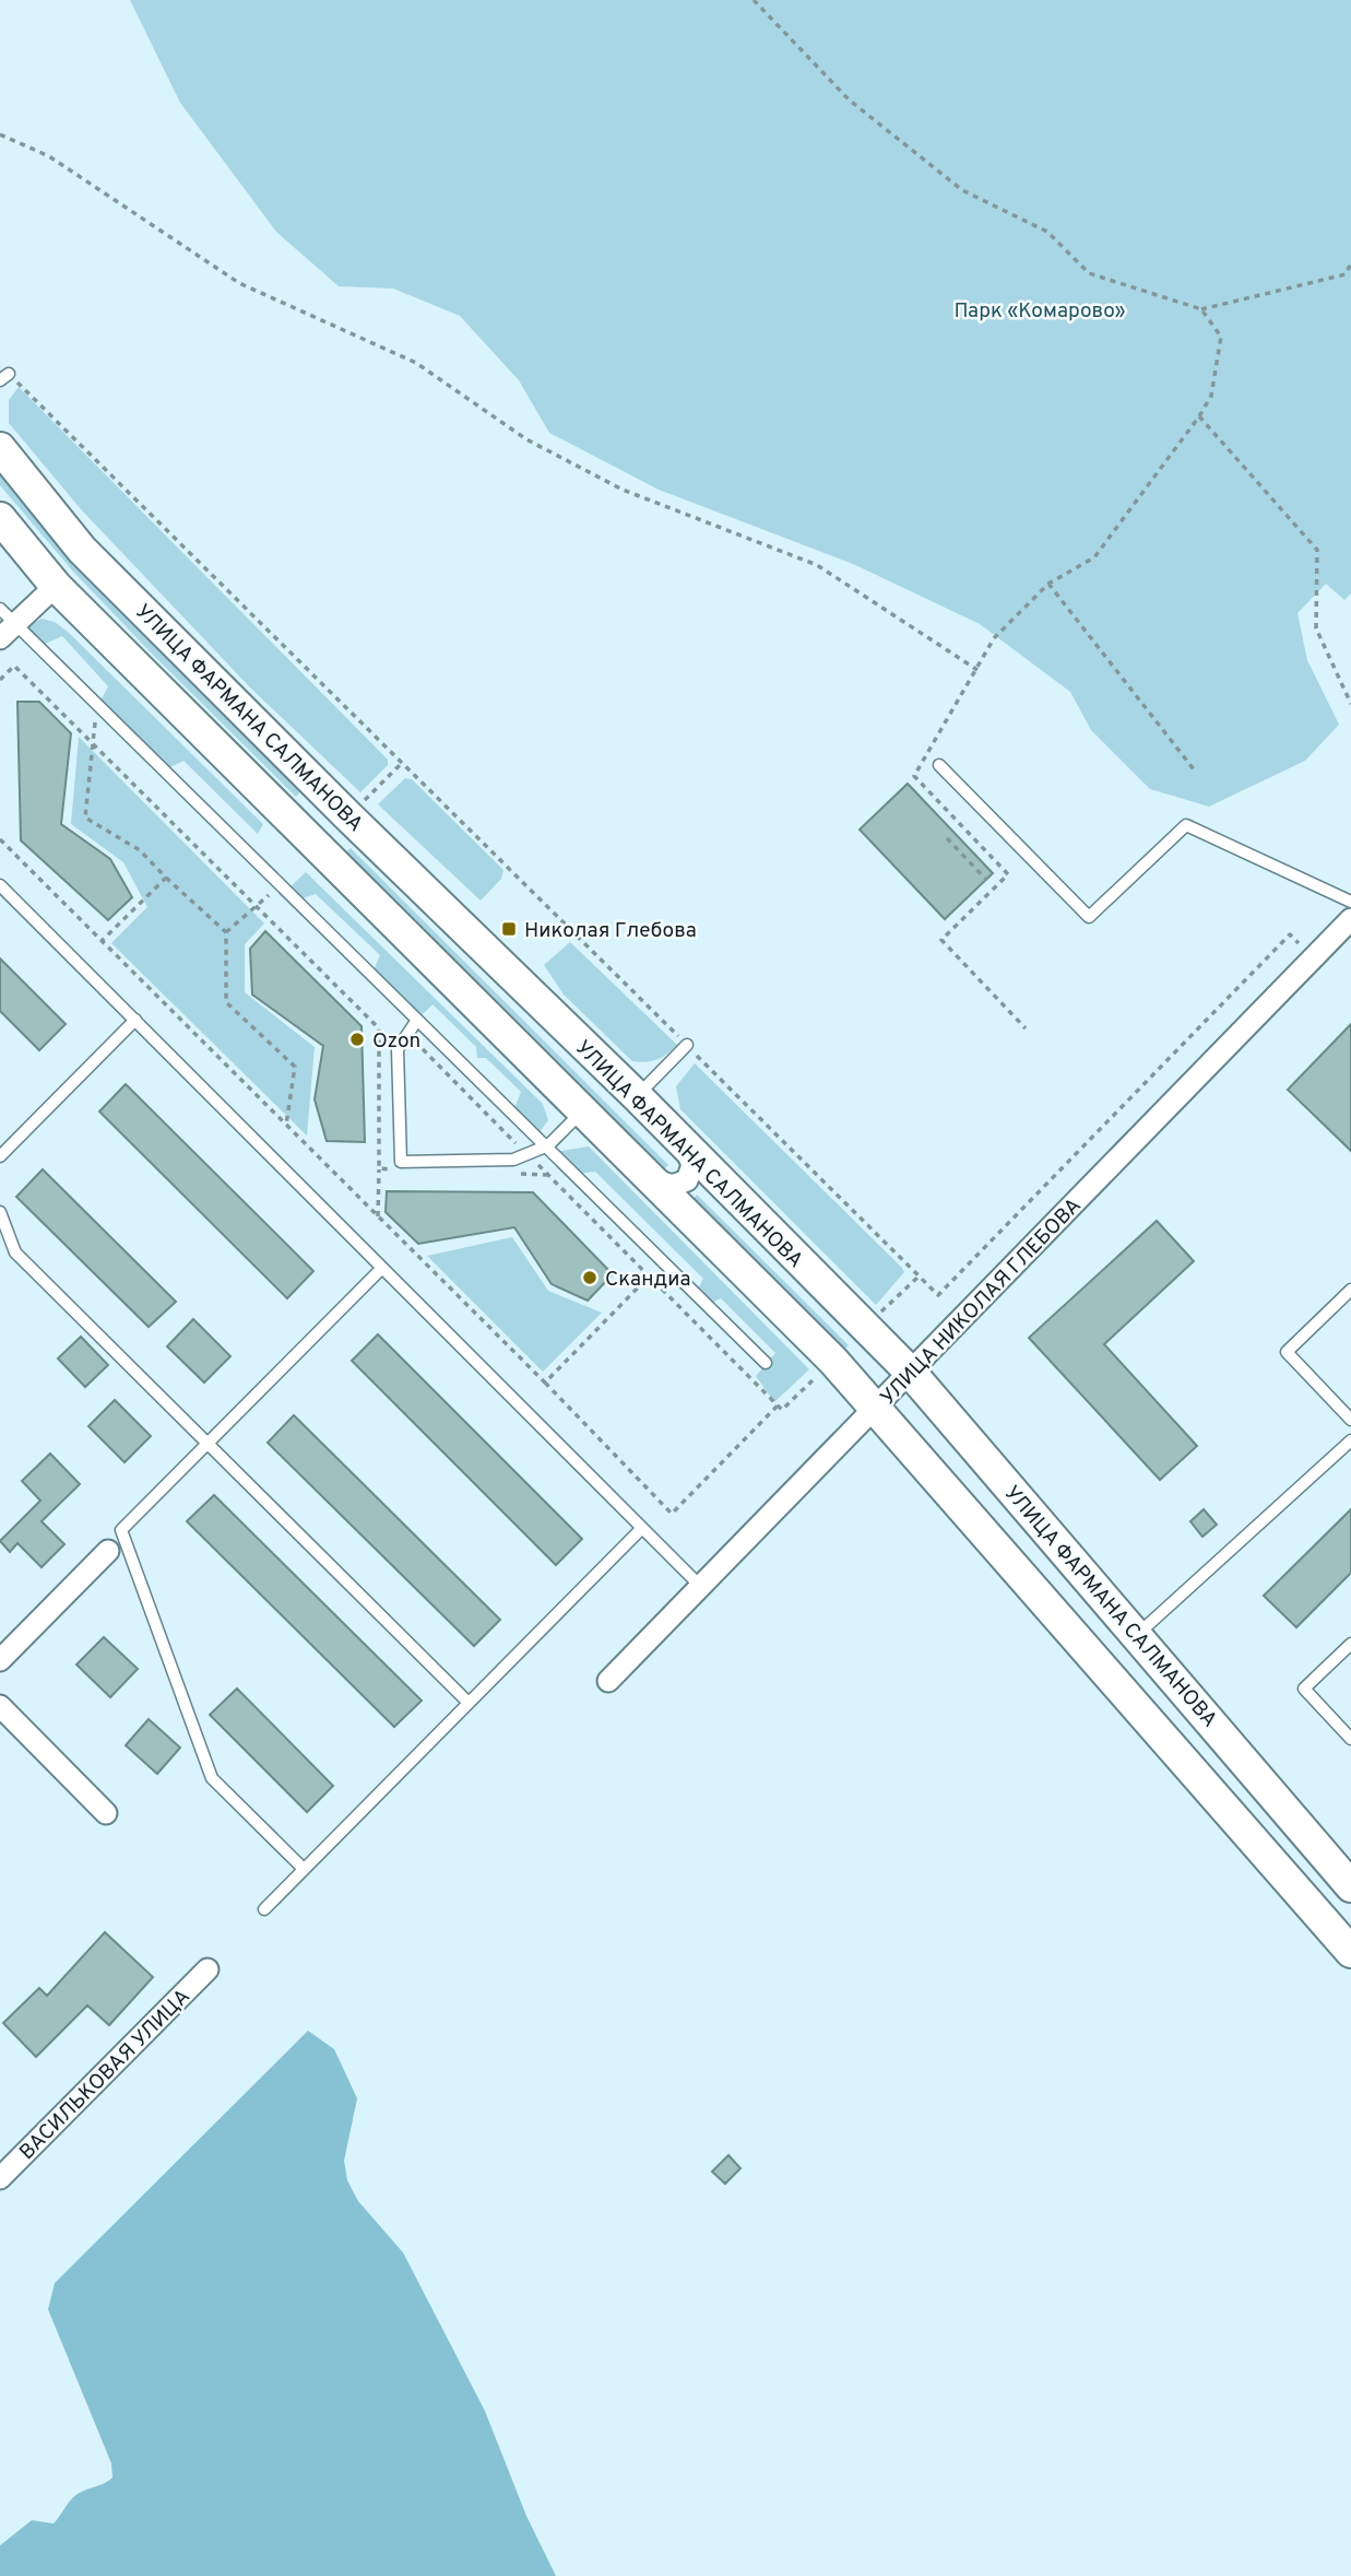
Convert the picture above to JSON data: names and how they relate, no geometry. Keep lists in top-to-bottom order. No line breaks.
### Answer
{"streets":{"street":["УЛИЦА ФАРМАНА САЛМАНОВА","УЛИЦА НИКОЛАЯ ГЛЕБОВА","ВАСИЛЬКОВАЯ УЛИЦА"]},"crossings":[["УЛИЦА ФАРМАНА САЛМАНОВА","УЛИЦА НИКОЛАЯ ГЛЕБОВА"]],"parks":["Парк «Комарово»"],"places":{"transit":["Николая Глебова"],"other":["Ozon","Скандиа"]}}
